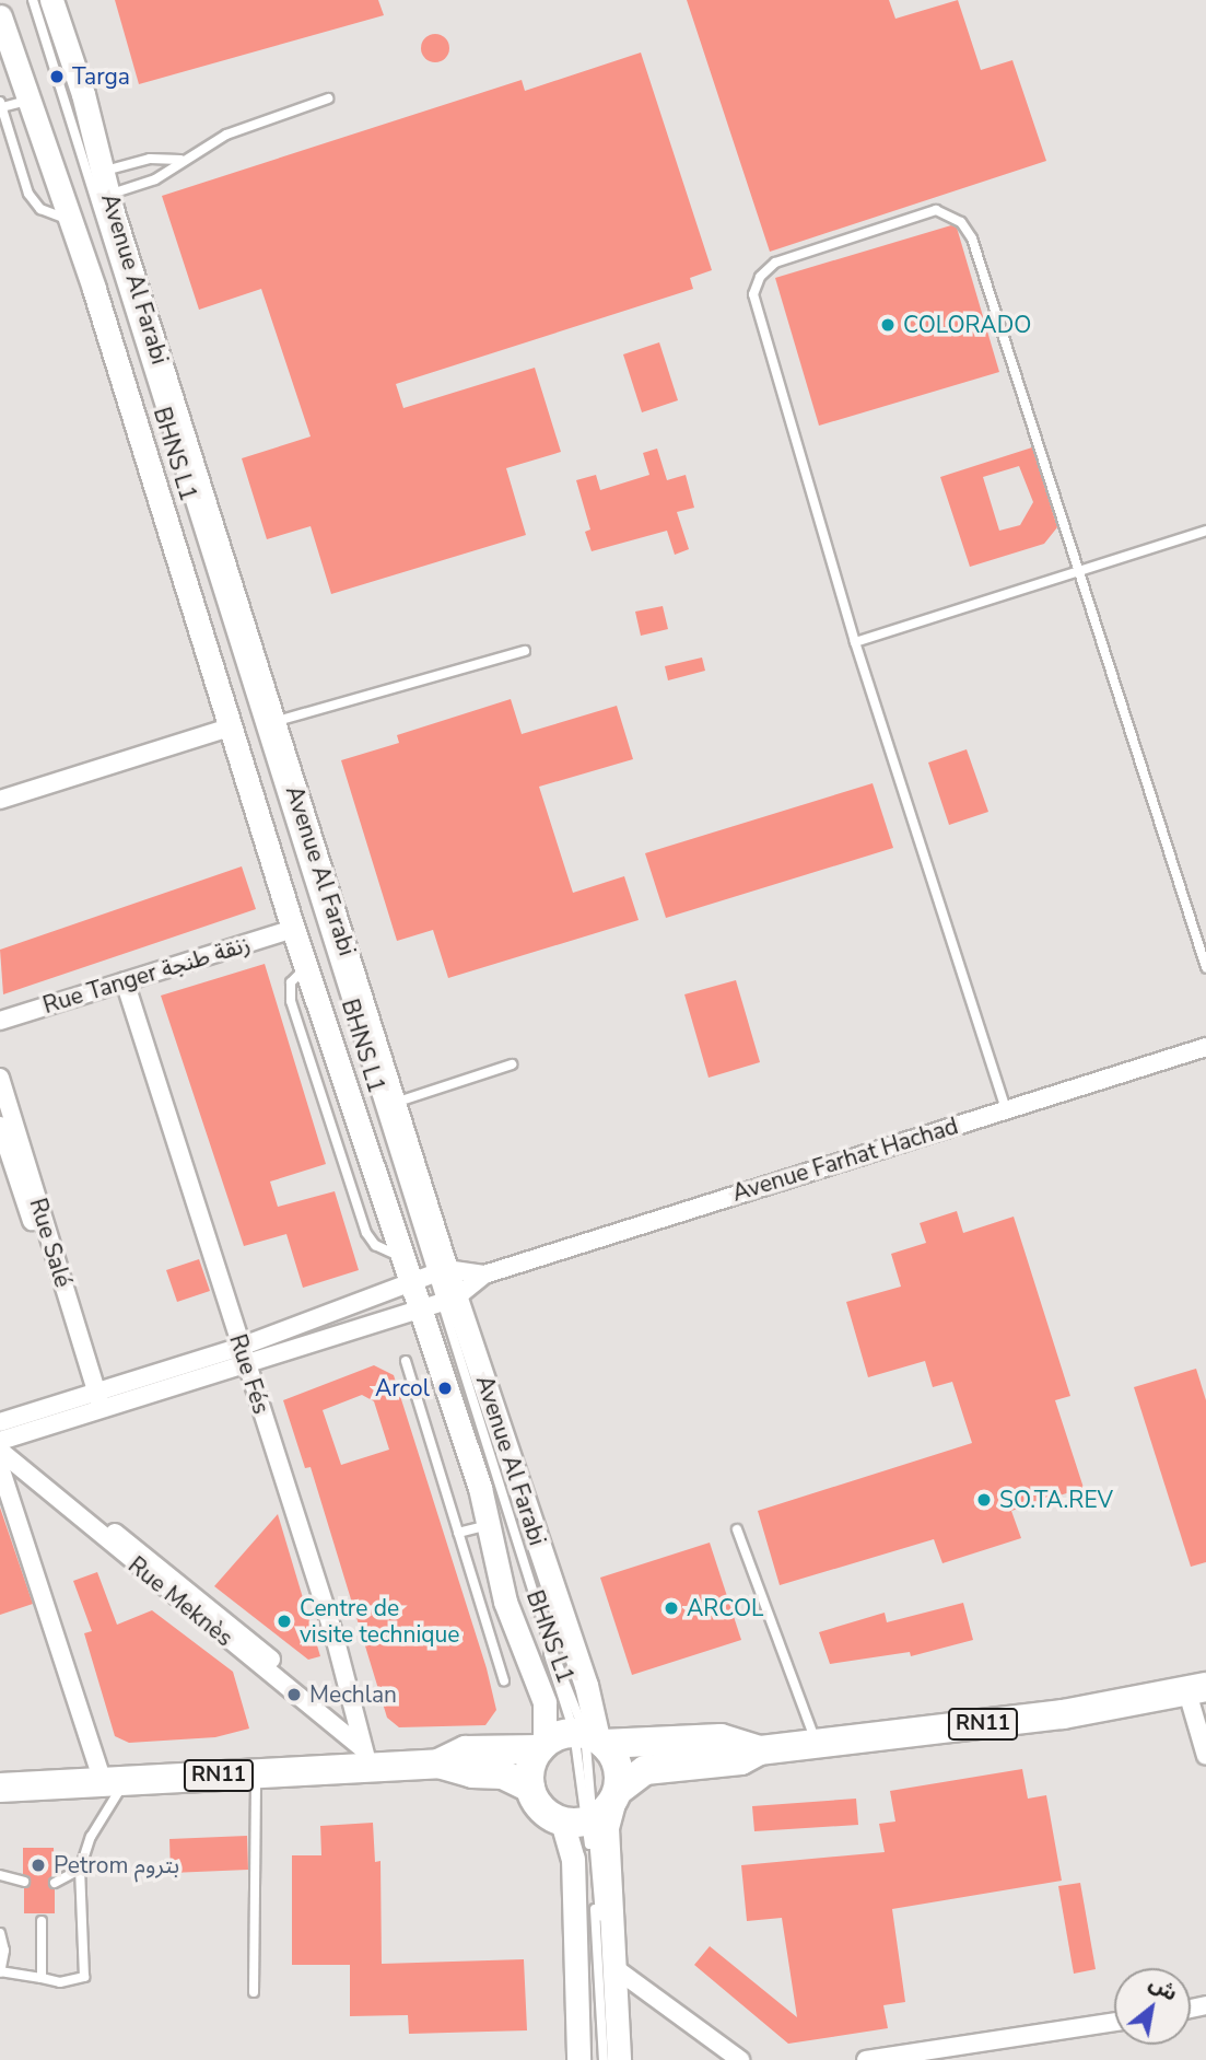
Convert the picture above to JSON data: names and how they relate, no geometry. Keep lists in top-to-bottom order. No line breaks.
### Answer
{"streets":{"main road":["RN11"],"street":["Avenue Al Farabi","Rue Tanger زنقة طنجة","Avenue Farhat Hachad","Rue Salé","Rue Fés","Rue Meknès"],"lane":["BHNS L1"]},"crossings":[["Avenue Al Farabi","BHNS L1"],["Avenue Al Farabi","Rue Tanger زنقة طنجة"],["Avenue Al Farabi","Avenue Farhat Hachad"],["Avenue Al Farabi","RN11"],["BHNS L1","Avenue Farhat Hachad"],["Rue Tanger زنقة طنجة","Rue Fés"],["Avenue Farhat Hachad","Rue Salé"],["Avenue Farhat Hachad","Rue Fés"],["Avenue Farhat Hachad","Rue Meknès"],["Rue Fés","Rue Meknès"],["Rue Fés","RN11"],["Rue Meknès","RN11"]],"places":["Targa","COLORADO","Arcol","SO.TA.REV","ARCOL","Centre de visite technique","Mechlan","Petrom بتروم"],"north":"top right"}
